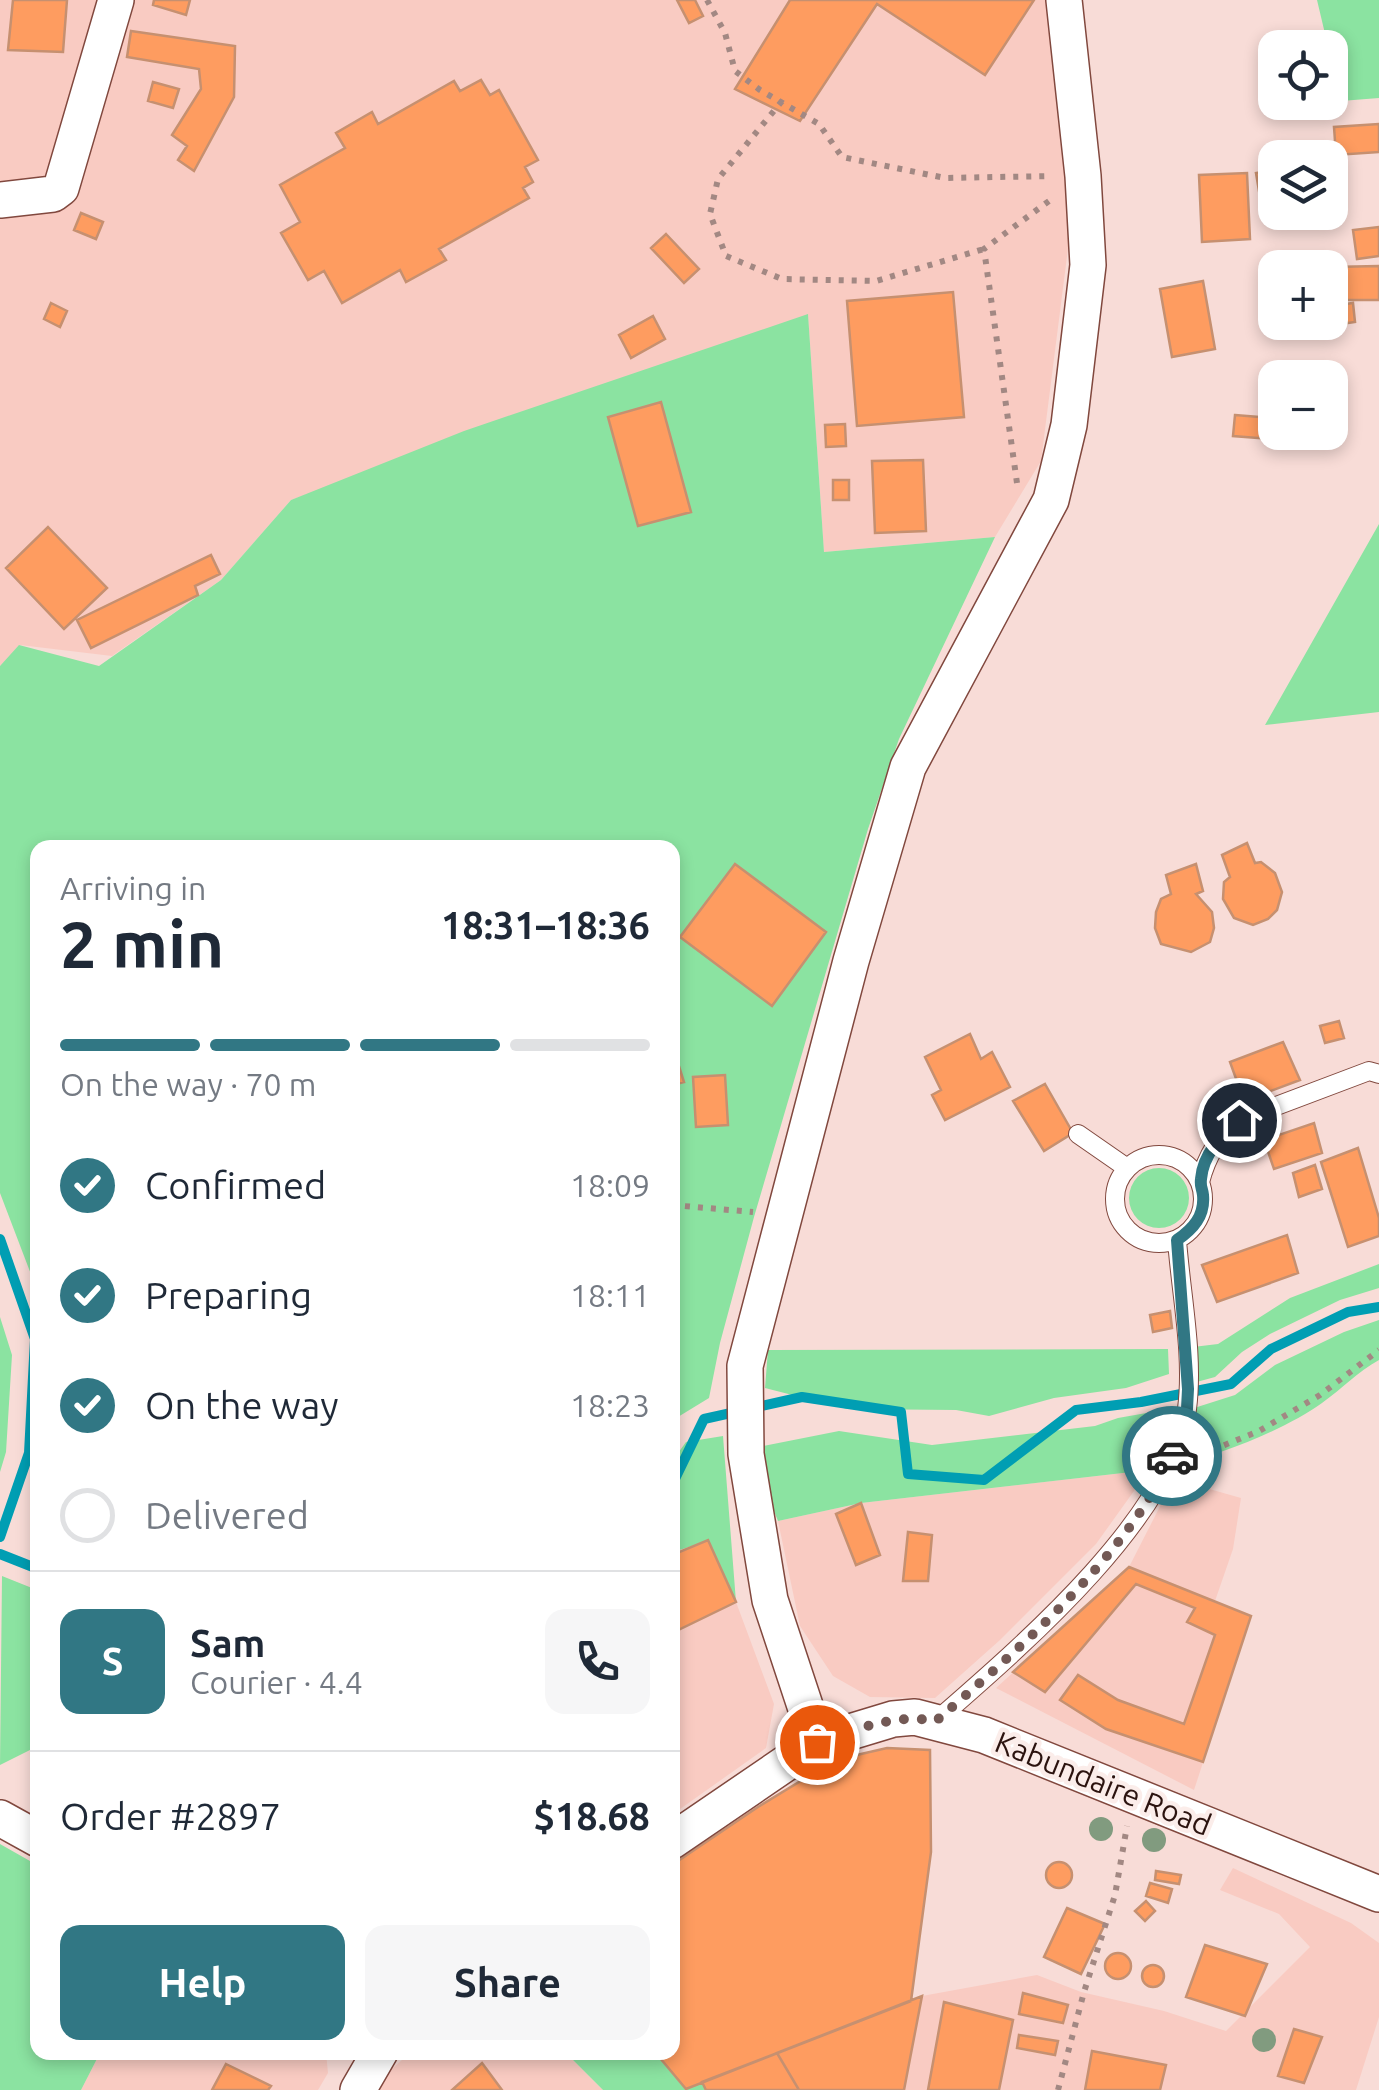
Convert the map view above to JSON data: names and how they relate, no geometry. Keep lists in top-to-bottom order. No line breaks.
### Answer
{"streets":{"street":["Kabundaire Road"]},"page":{"map_buttons":["+","−"],"heading":["2 min","Arriving in","18:31–18:36"],"panel":["Sam","Courier · 4.4","Order #2897","$18.68"],"bar":"On the way · 70 m","list":[["Confirmed","18:09"],["Preparing","18:11"],["On the way","18:23"],"Delivered"],"round":"S","buttons":["Help","Share"]}}
